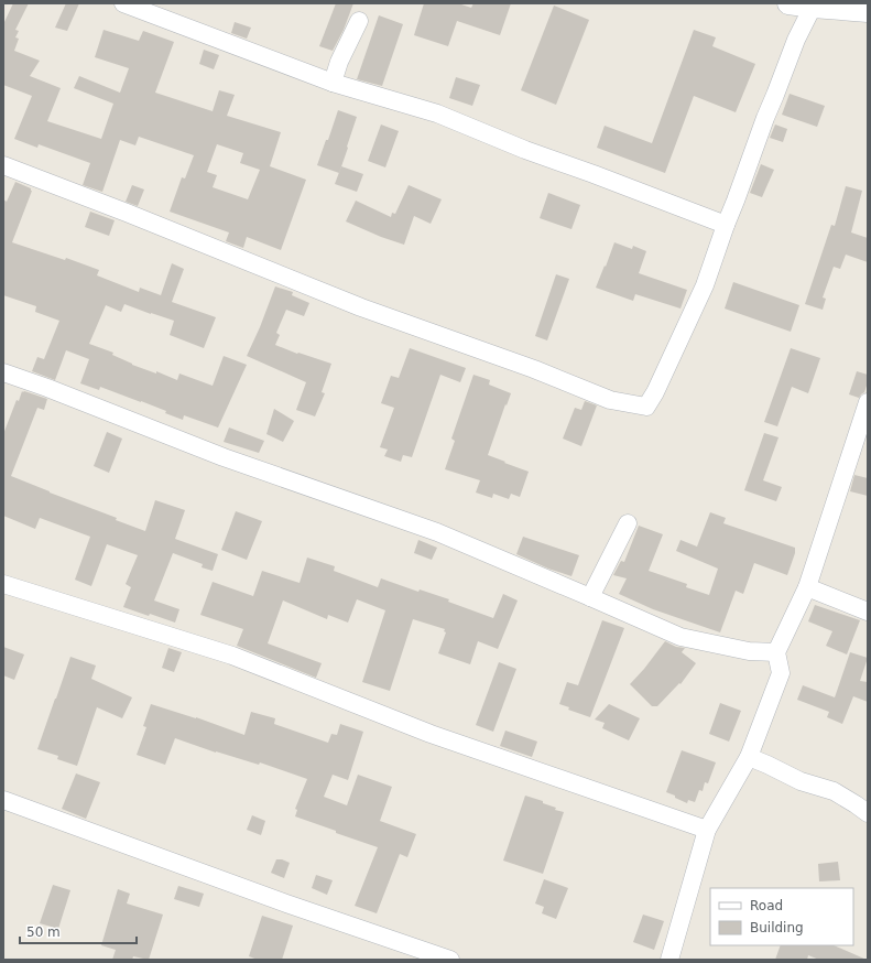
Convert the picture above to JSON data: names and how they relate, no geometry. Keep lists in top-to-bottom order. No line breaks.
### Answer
{"legend":["Road","Building"],"scale_bar":"50 m"}
